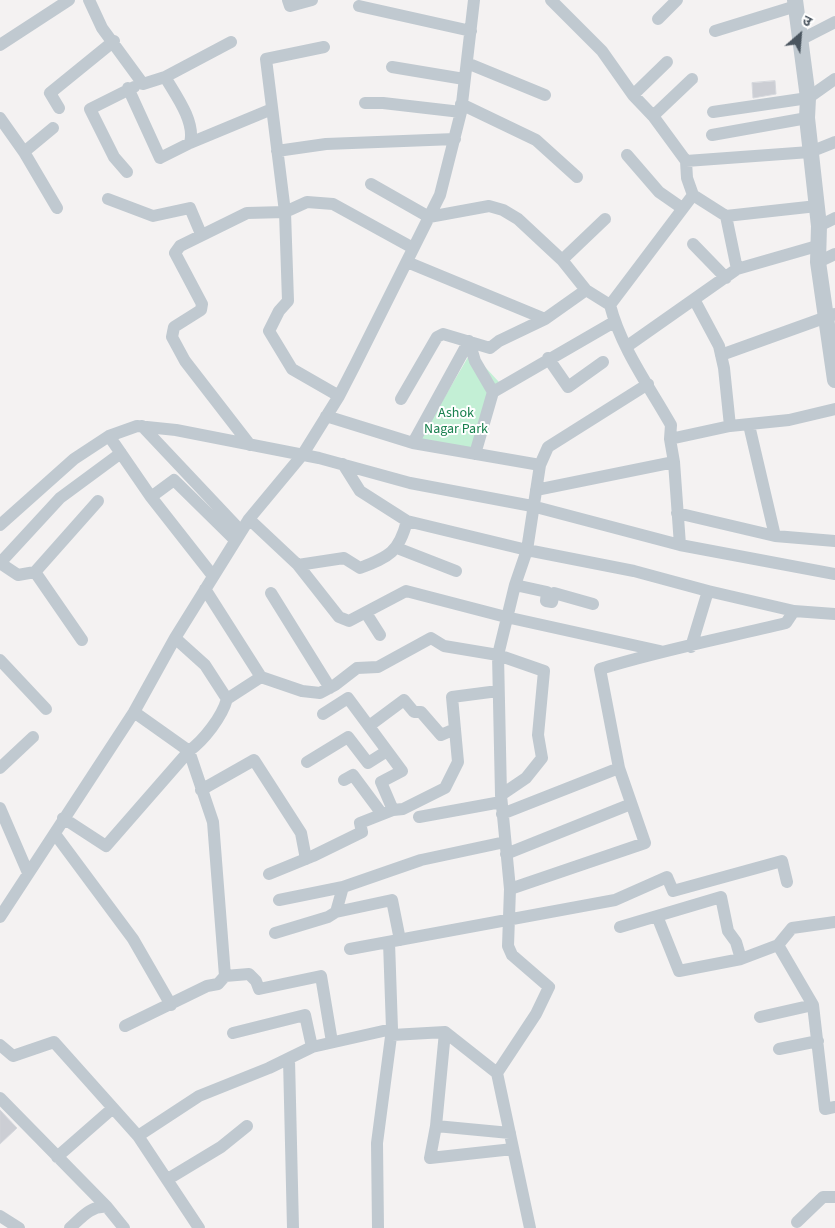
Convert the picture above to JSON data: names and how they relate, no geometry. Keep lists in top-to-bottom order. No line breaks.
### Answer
{"parks":["Ashok Nagar Park"],"north":"top right"}
